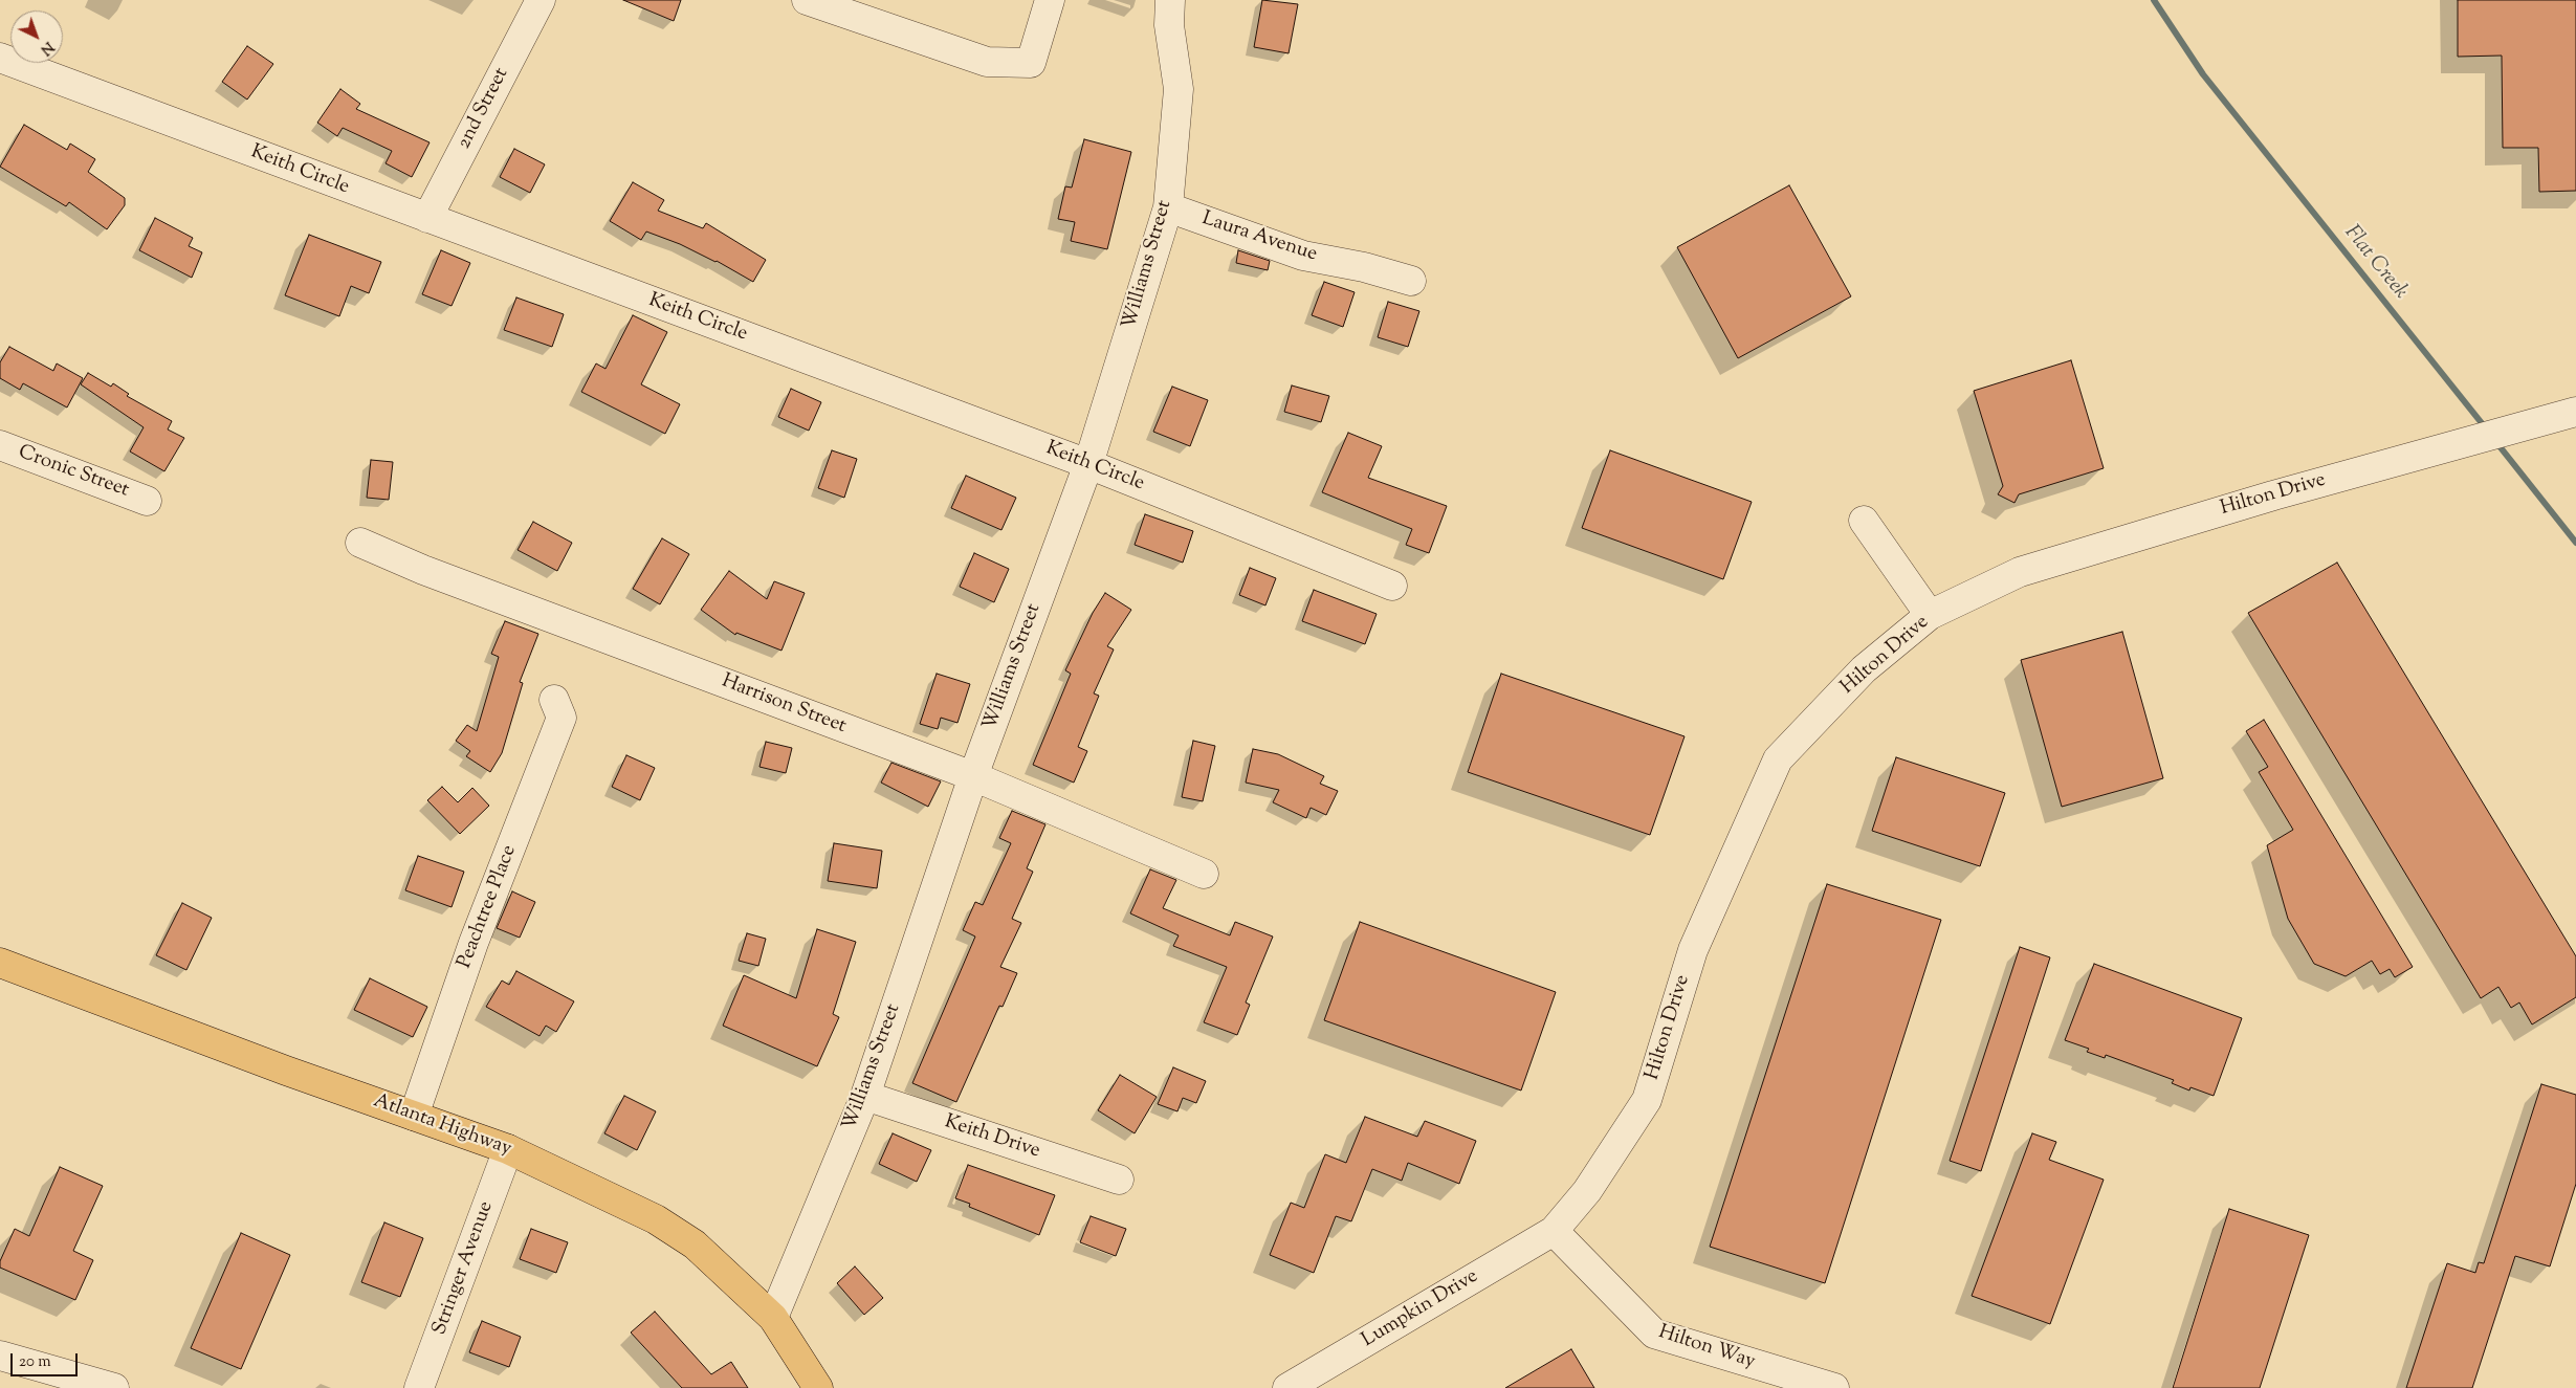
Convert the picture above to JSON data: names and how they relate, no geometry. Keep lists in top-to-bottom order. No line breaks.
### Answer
{"streets":{"main road":["Atlanta Highway"],"street":["2nd Street","Keith Circle","Laura Avenue","Williams Street","Cronic Street","Hilton Drive","Harrison Street","Peachtree Place","Keith Drive","Stringer Avenue","Lumpkin Drive","Hilton Way"]},"crossings":[["2nd Street","Keith Circle"],["Keith Circle","Williams Street"],["Laura Avenue","Williams Street"],["Williams Street","Harrison Street"],["Williams Street","Atlanta Highway"],["Williams Street","Keith Drive"],["Hilton Drive","Lumpkin Drive"],["Hilton Drive","Hilton Way"],["Peachtree Place","Atlanta Highway"],["Atlanta Highway","Stringer Avenue"],["Lumpkin Drive","Hilton Way"]],"water":["Flat Creek"],"scale_bar":"20 m","north":"bottom right"}
